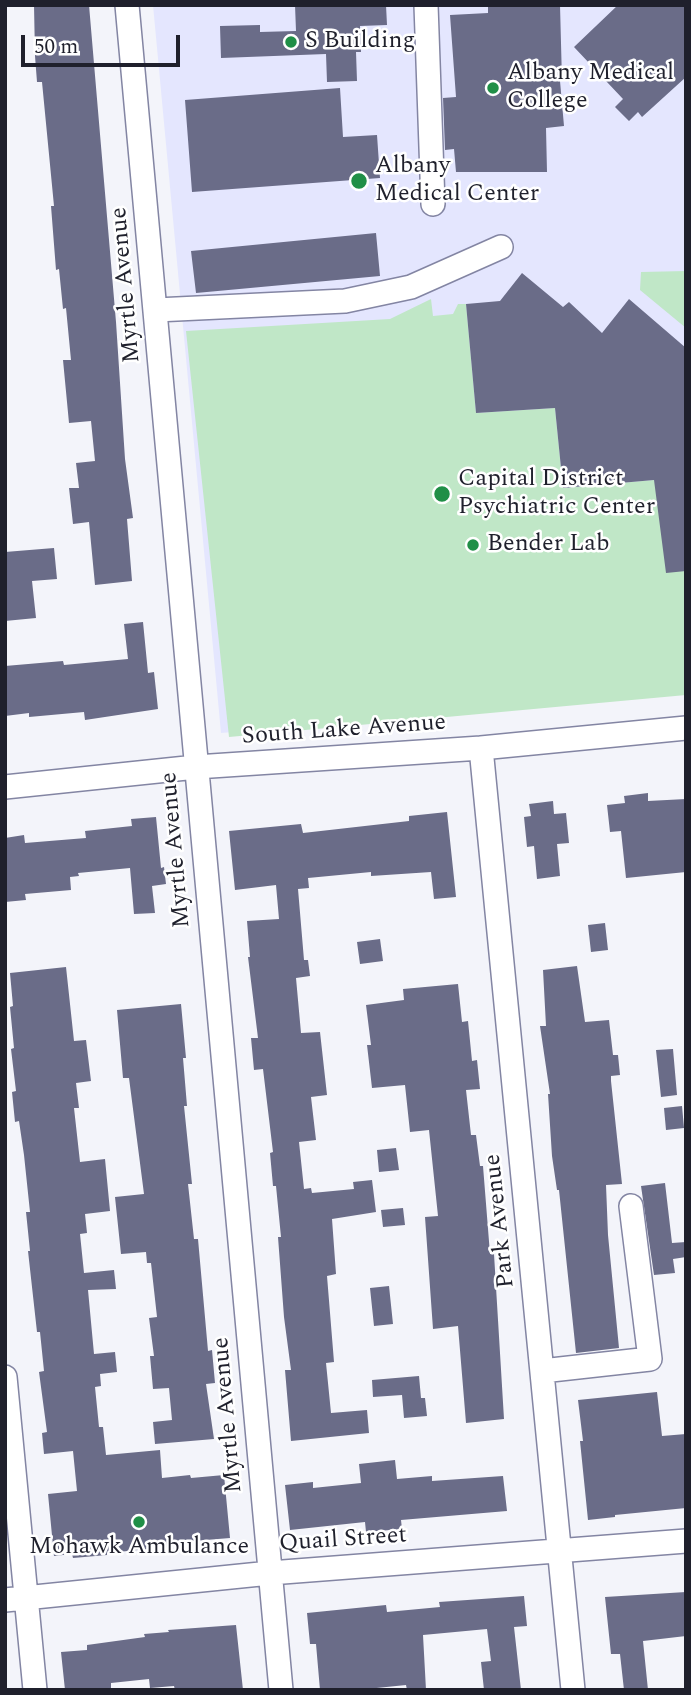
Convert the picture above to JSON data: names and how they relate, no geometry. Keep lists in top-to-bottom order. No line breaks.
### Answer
{"streets":{"street":["Myrtle Avenue","South Lake Avenue","Park Avenue","Quail Street"]},"crossings":[["Myrtle Avenue","South Lake Avenue"],["Myrtle Avenue","Quail Street"],["South Lake Avenue","Park Avenue"],["Park Avenue","Quail Street"]],"places":["S Building","Albany Medical College","Albany Medical Center","Capital District Psychiatric Center","Bender Lab","Mohawk Ambulance"],"scale_bar":"50 m"}
